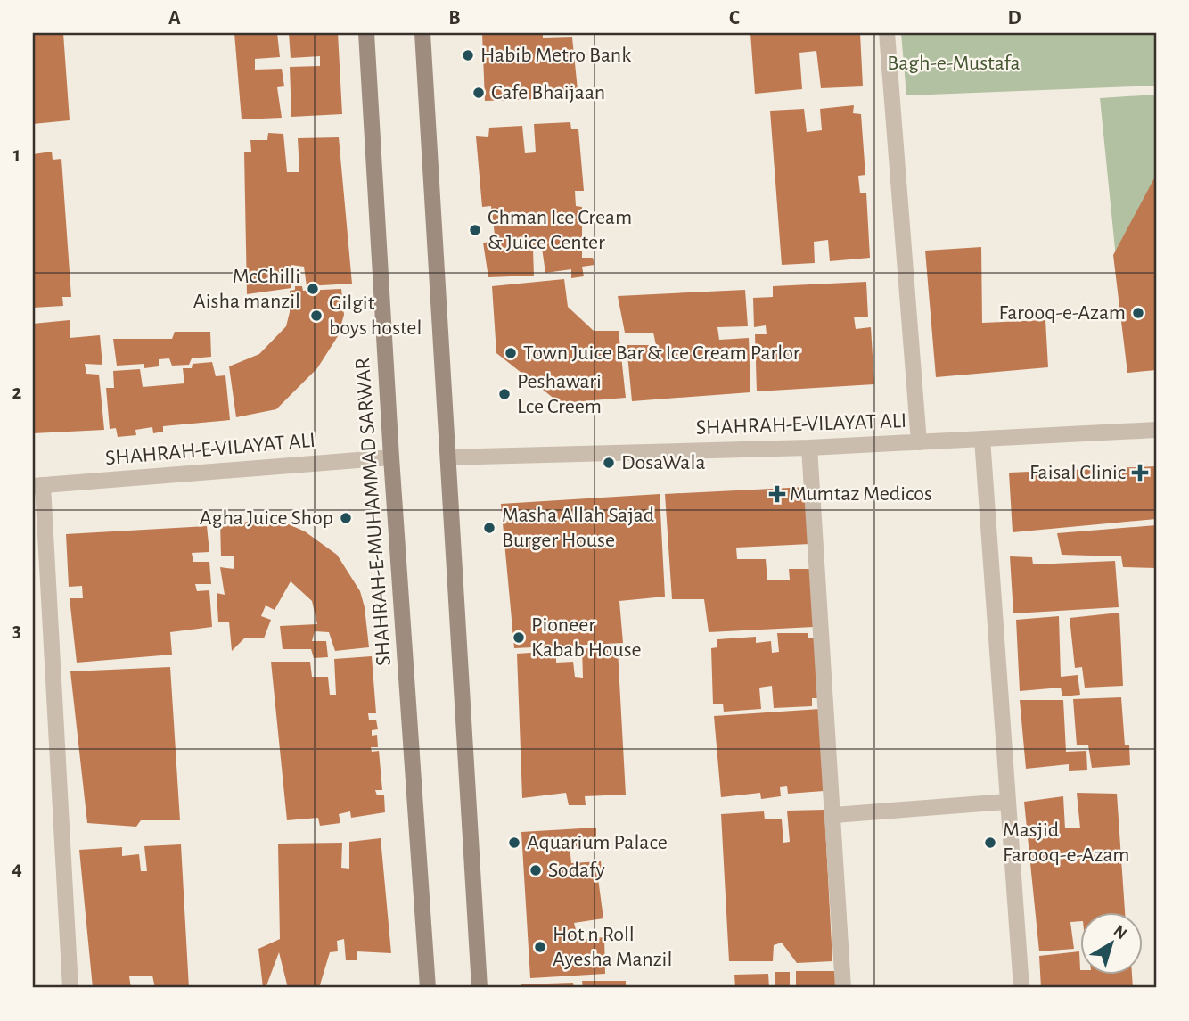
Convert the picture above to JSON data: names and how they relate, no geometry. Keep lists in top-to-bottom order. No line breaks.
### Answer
{"streets":{"main road":["SHAHRAH-E-MUHAMMAD SARWAR"],"street":["SHAHRAH-E-VILAYAT ALI"]},"crossings":[["SHAHRAH-E-VILAYAT ALI","SHAHRAH-E-MUHAMMAD SARWAR"]],"parks":["Bagh-e-Mustafa"],"places":{"other":["Habib Metro Bank","Cafe Bhaijaan","Chman Ice Cream & Juice Center","McChilli Aisha manzil","Farooq-e-Azam","Gilgit boys hostel","Town Juice Bar & Ice Cream Parlor","Peshawari Lce Creem","DosaWala","Agha Juice Shop","Masha Allah Sajad Burger House","Pioneer Kabab House","Aquarium Palace","Masjid Farooq-e-Azam","Sodafy","Hot n Roll Ayesha Manzil"],"health":["Faisal Clinic","Mumtaz Medicos"]},"north":"top right","grid":{"columns":["A","B","C","D"],"rows":["1","2","3","4"]}}
